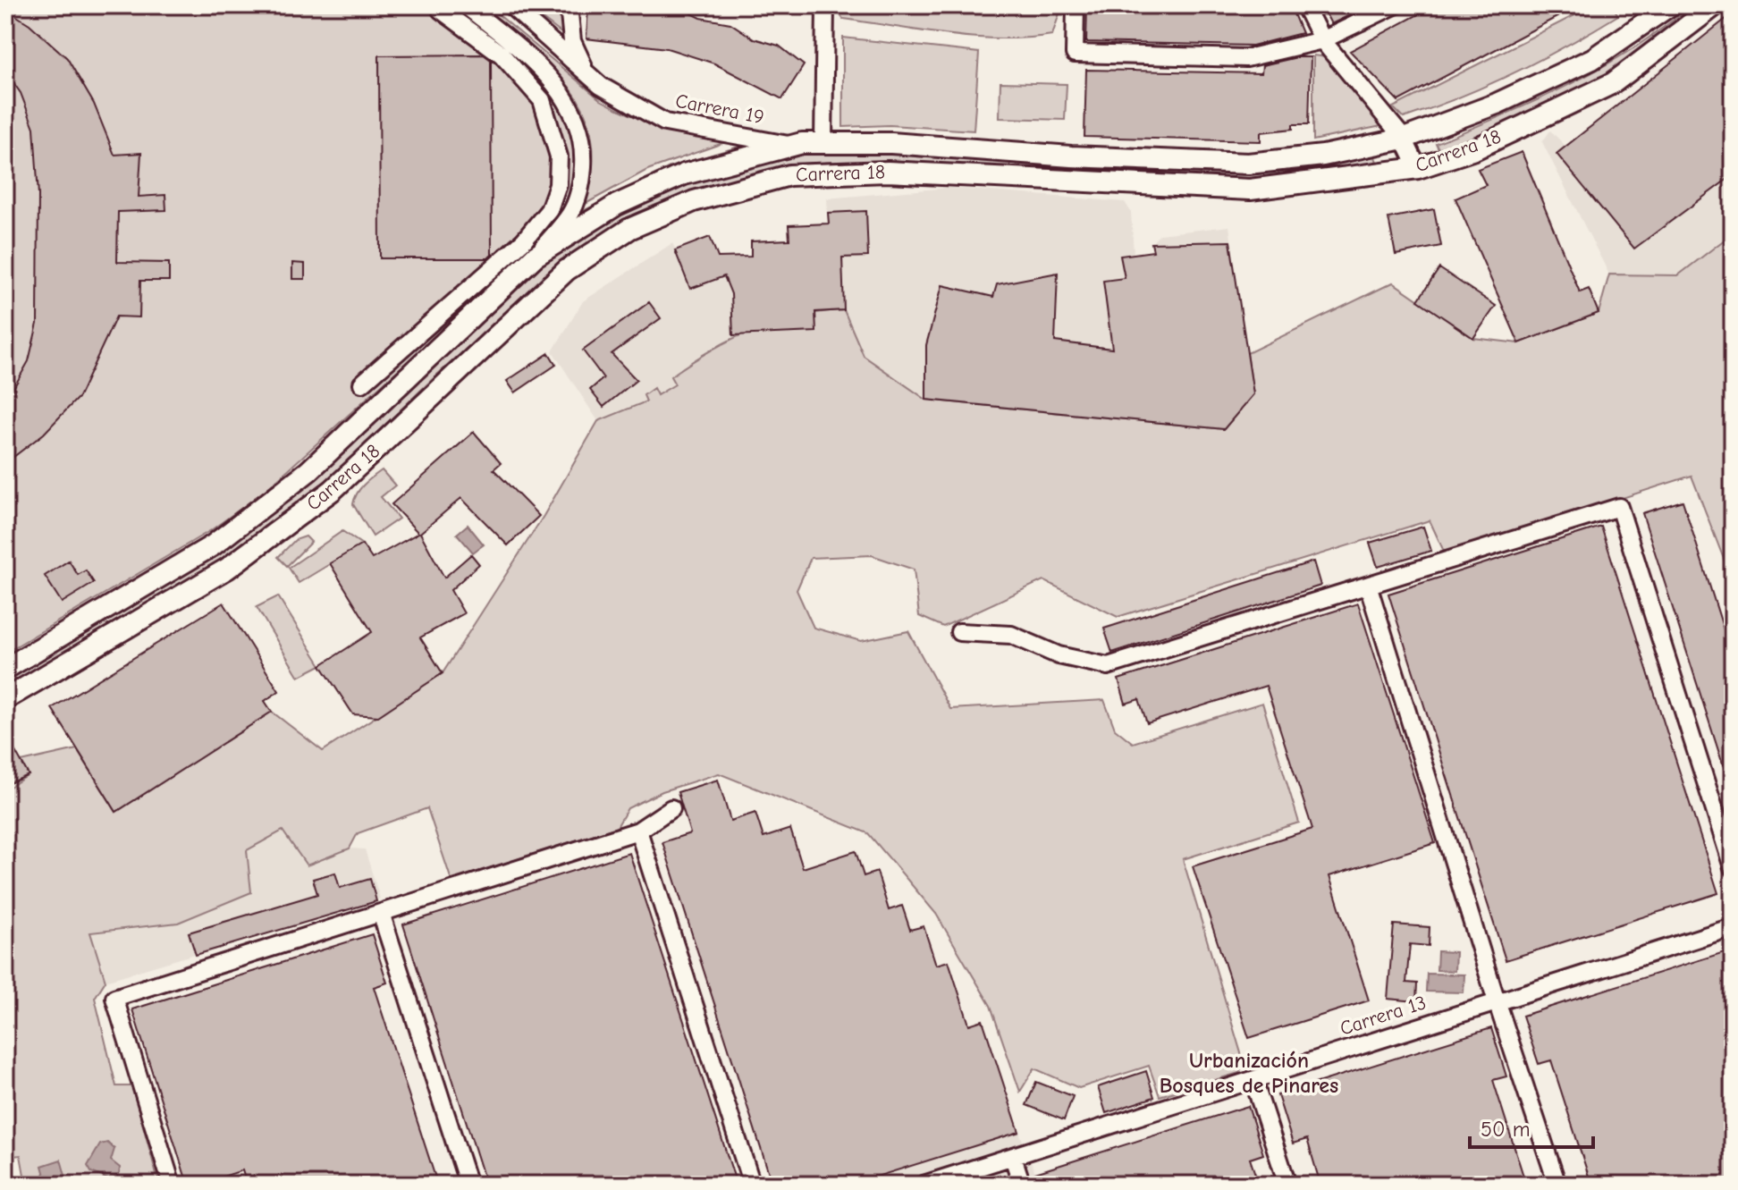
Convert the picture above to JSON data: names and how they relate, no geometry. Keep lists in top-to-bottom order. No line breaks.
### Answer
{"streets":{"main road":["Carrera 18"],"street":["Carrera 19","Carrera 13"]},"crossings":[["Carrera 19","Carrera 18"]],"districts":["Urbanización Bosques de Pinares"],"scale_bar":"50 m"}
